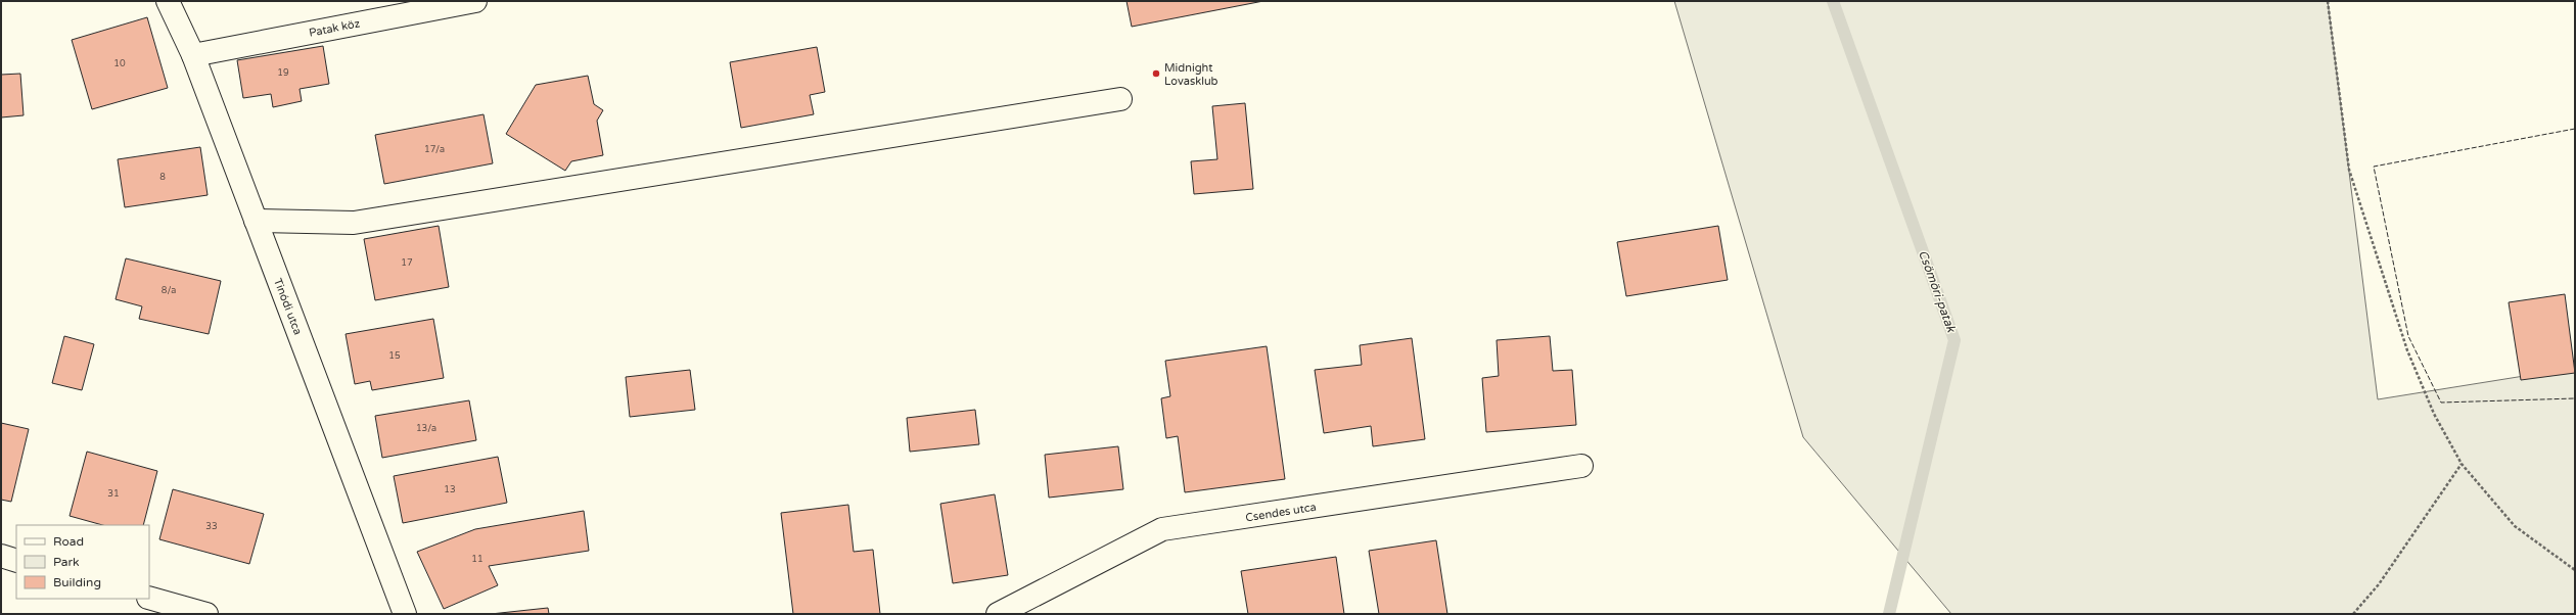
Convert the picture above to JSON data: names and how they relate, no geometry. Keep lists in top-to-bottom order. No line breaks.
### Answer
{"streets":{"street":["Patak köz","Tinódi utca","Csendes utca"]},"crossings":[["Patak köz","Tinódi utca"]],"water":["Csömöri-patak"],"places":["Midnight Lovasklub"],"house_numbers":["10","19","17/a","8","17","8/a","15","13/a","13","31","33","11"],"legend":["Road","Park","Building"]}
